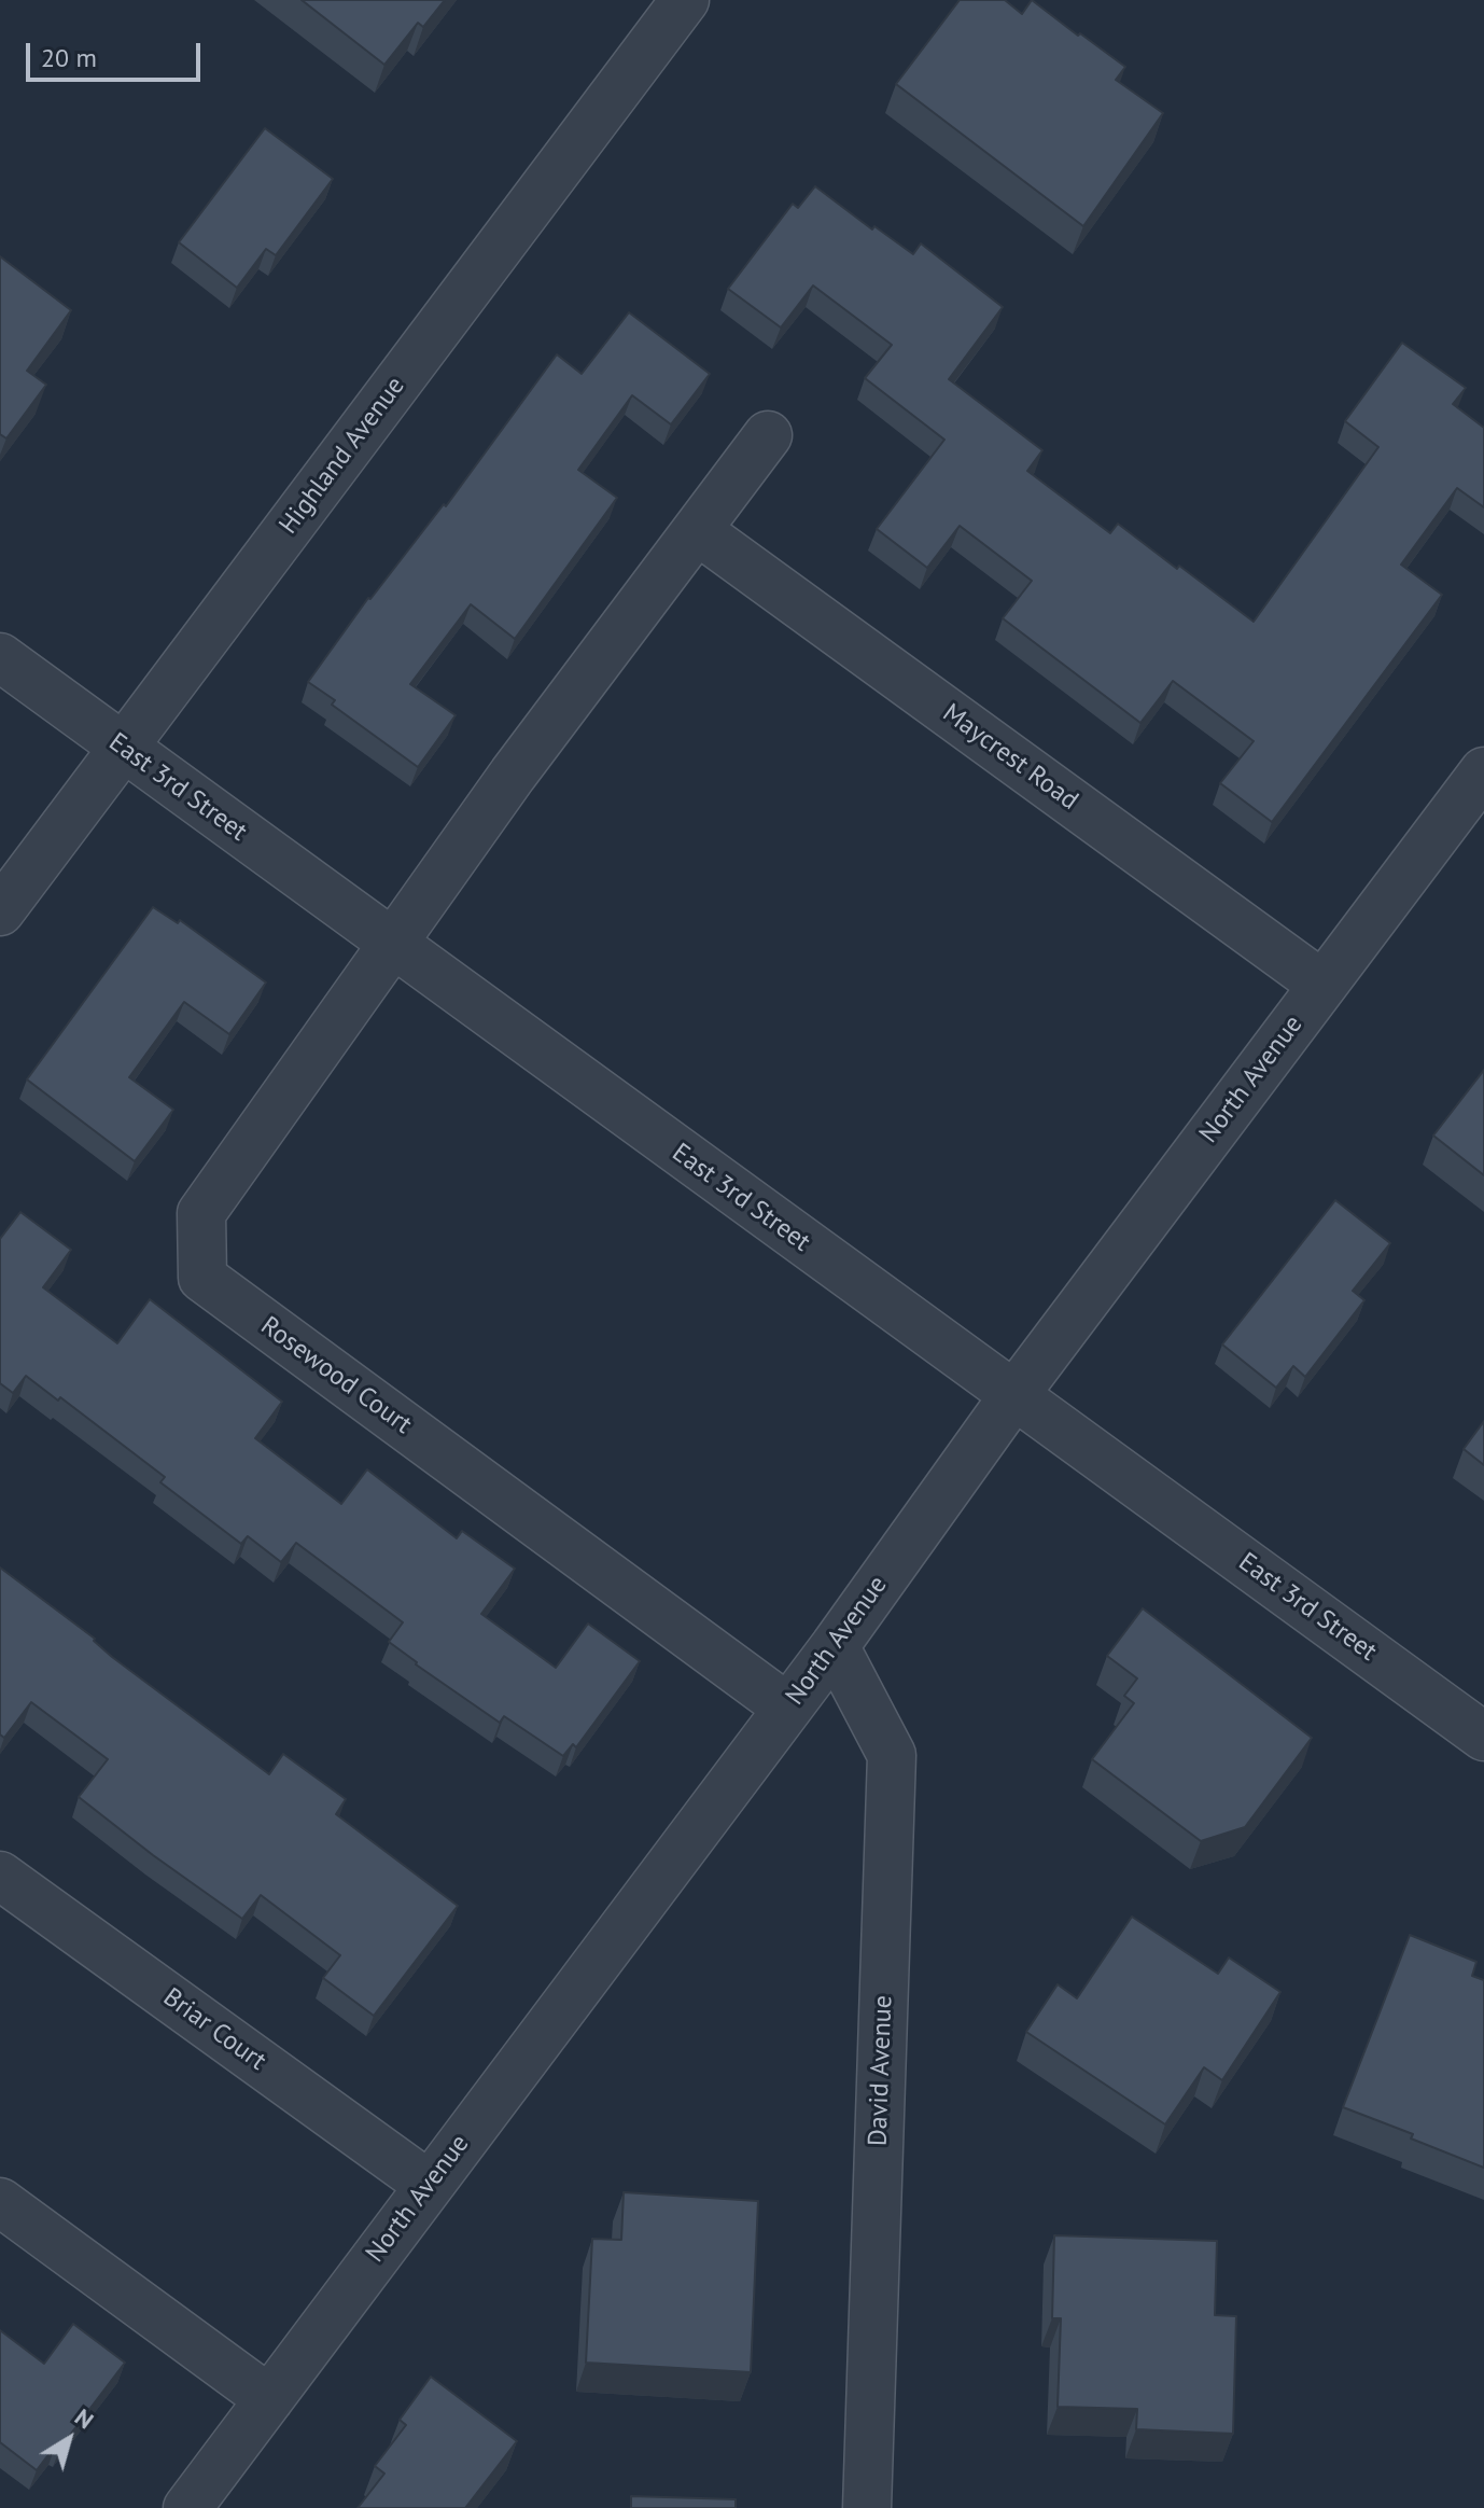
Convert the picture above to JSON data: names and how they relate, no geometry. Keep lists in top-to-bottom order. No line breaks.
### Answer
{"streets":{"street":["Highland Avenue","Maycrest Road","East 3rd Street","North Avenue","Rosewood Court","Briar Court","David Avenue"]},"crossings":[["Highland Avenue","East 3rd Street"],["Maycrest Road","North Avenue"],["East 3rd Street","North Avenue"],["East 3rd Street","Rosewood Court"],["North Avenue","Rosewood Court"],["North Avenue","Briar Court"],["North Avenue","David Avenue"]],"scale_bar":"20 m","north":"top right"}
